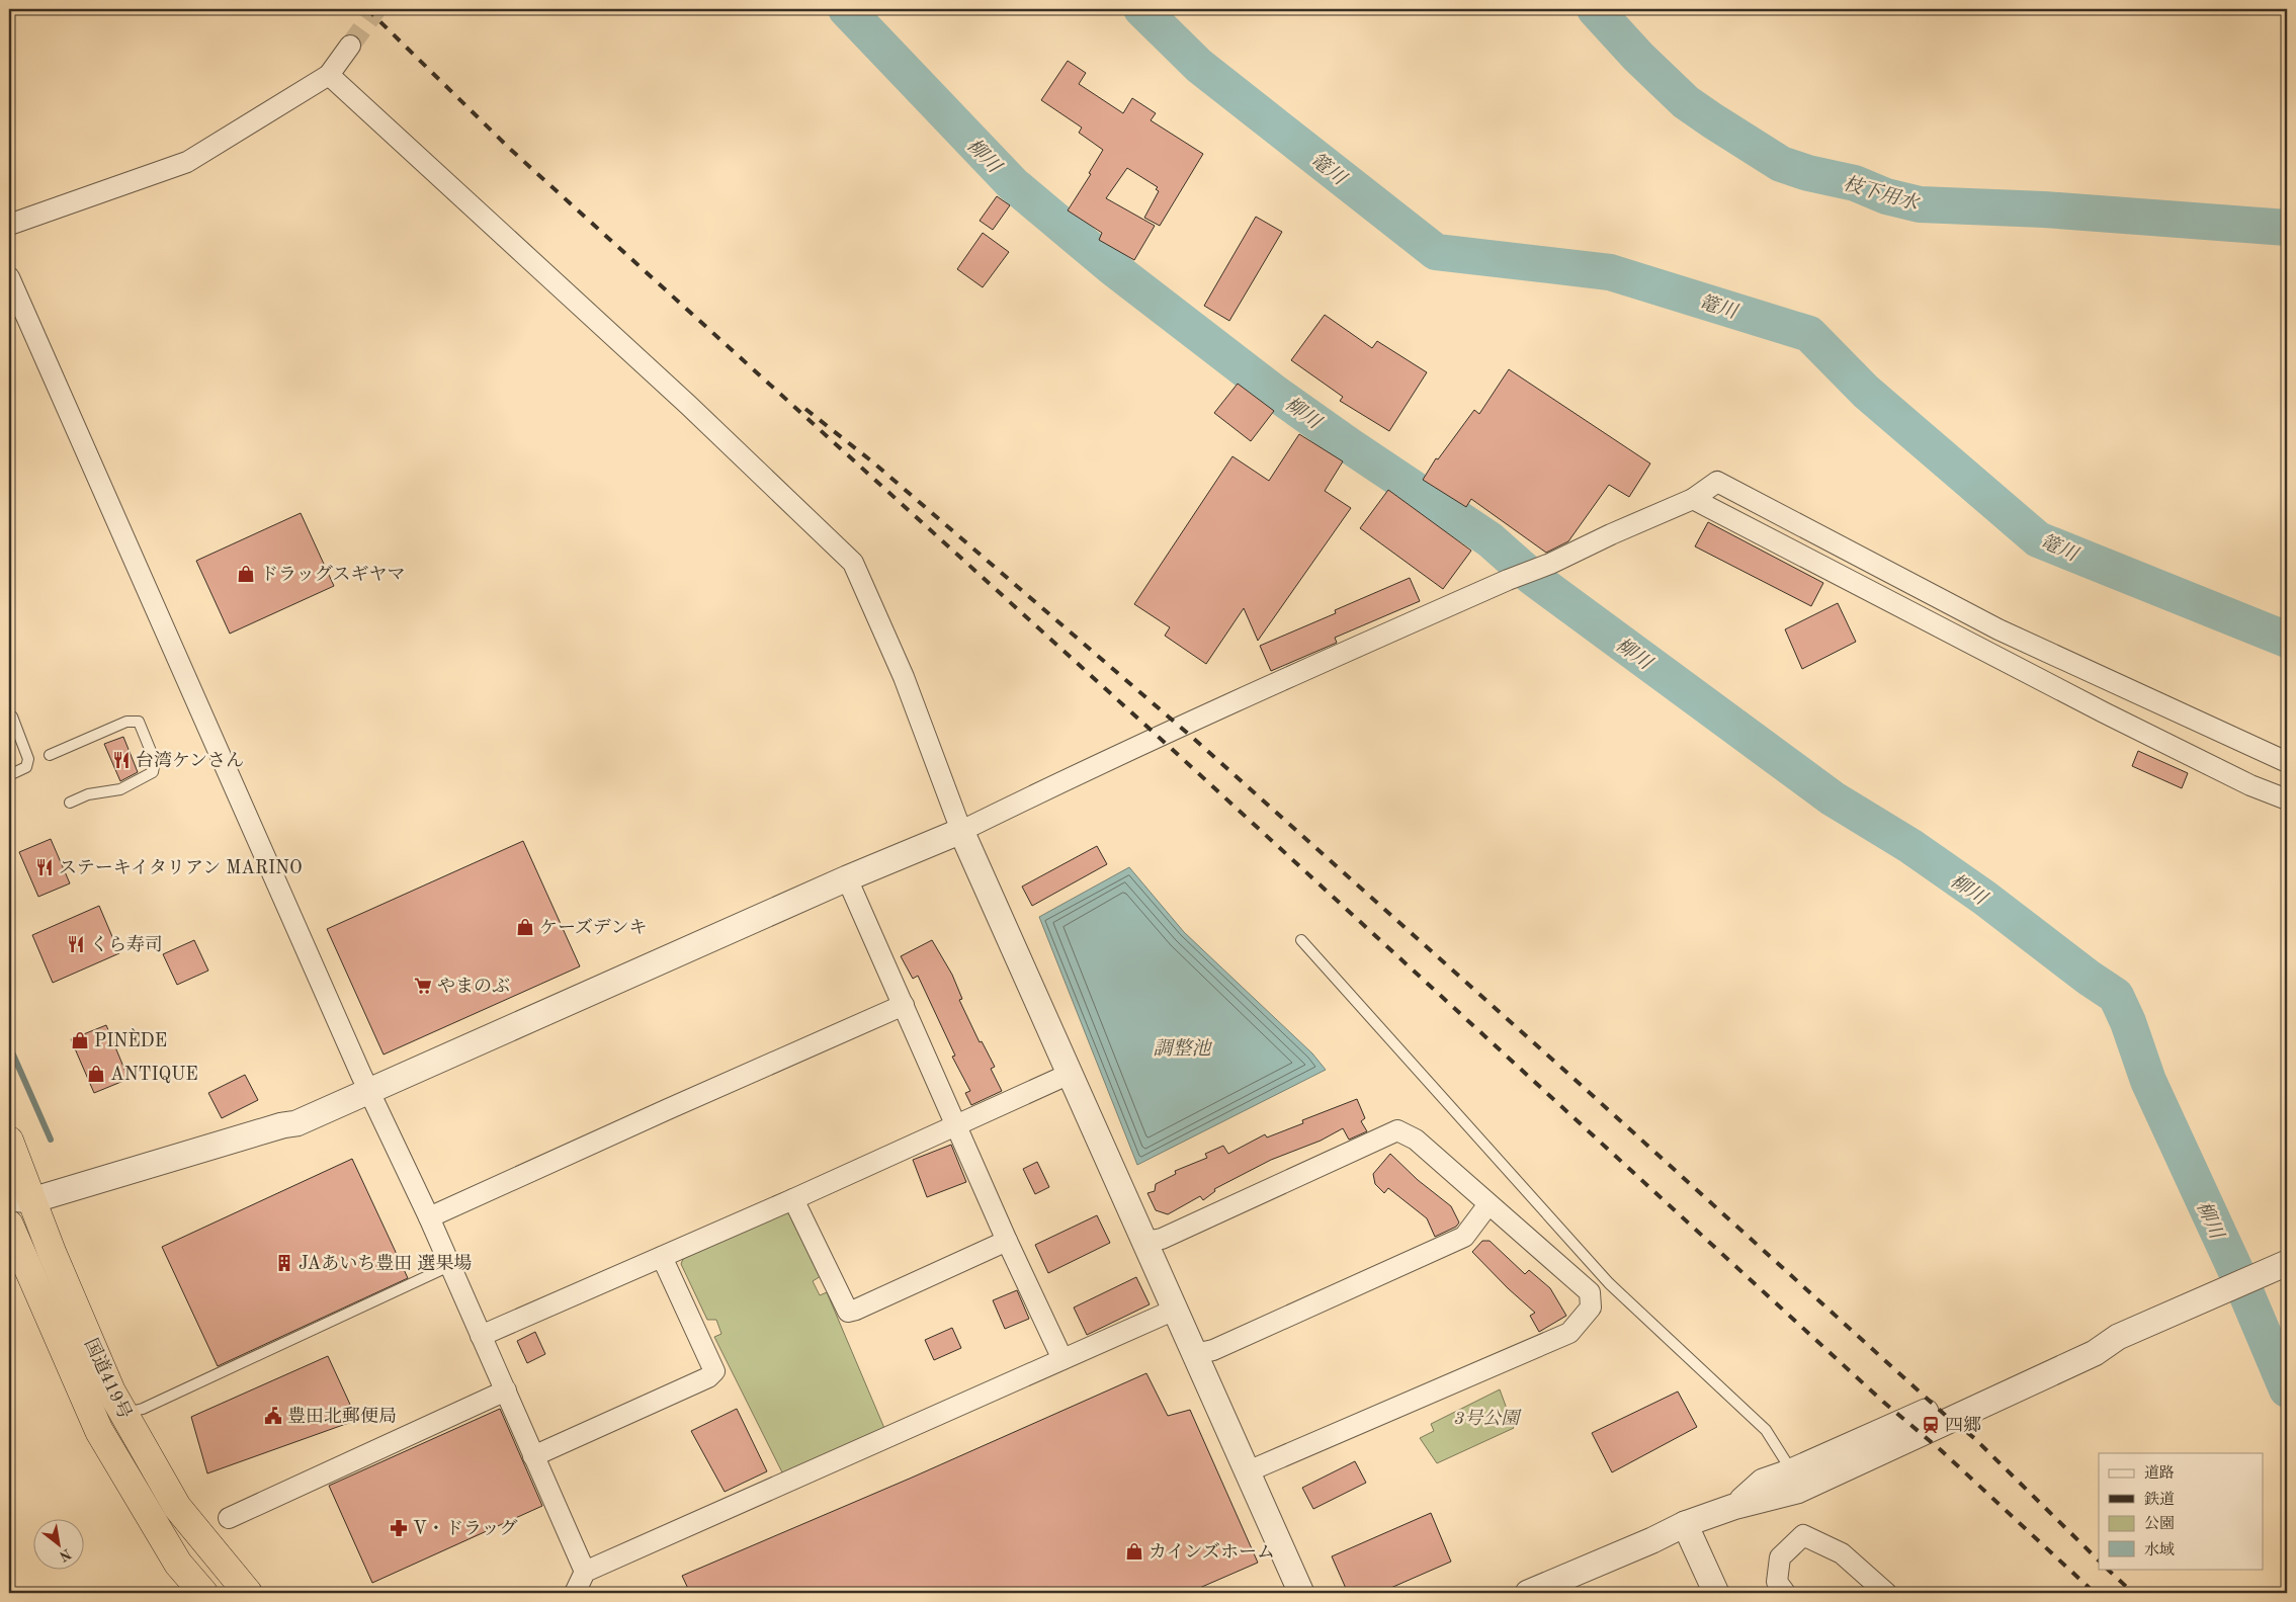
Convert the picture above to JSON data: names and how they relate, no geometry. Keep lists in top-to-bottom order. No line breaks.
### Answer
{"streets":{"highway":["国道419号"]},"water":["柳川","篭川","枝下用水","調整池"],"parks":["3号公園"],"places":{"shop":["ドラッグスギヤマ","ケーズデンキ","PINÈDE","ANTIQUE","カインズホーム"],"restaurant":["台湾ケンさん","ステーキイタリアン MARINO","くら寿司"],"supermarket":["やまのぶ"],"building":["JAあいち豊田 選果場"],"public building":["豊田北郵便局"],"station":["四郷"],"pharmacy":["V・ドラッグ"]},"legend":["道路","鉄道","公園","水域"],"north":"bottom right"}
